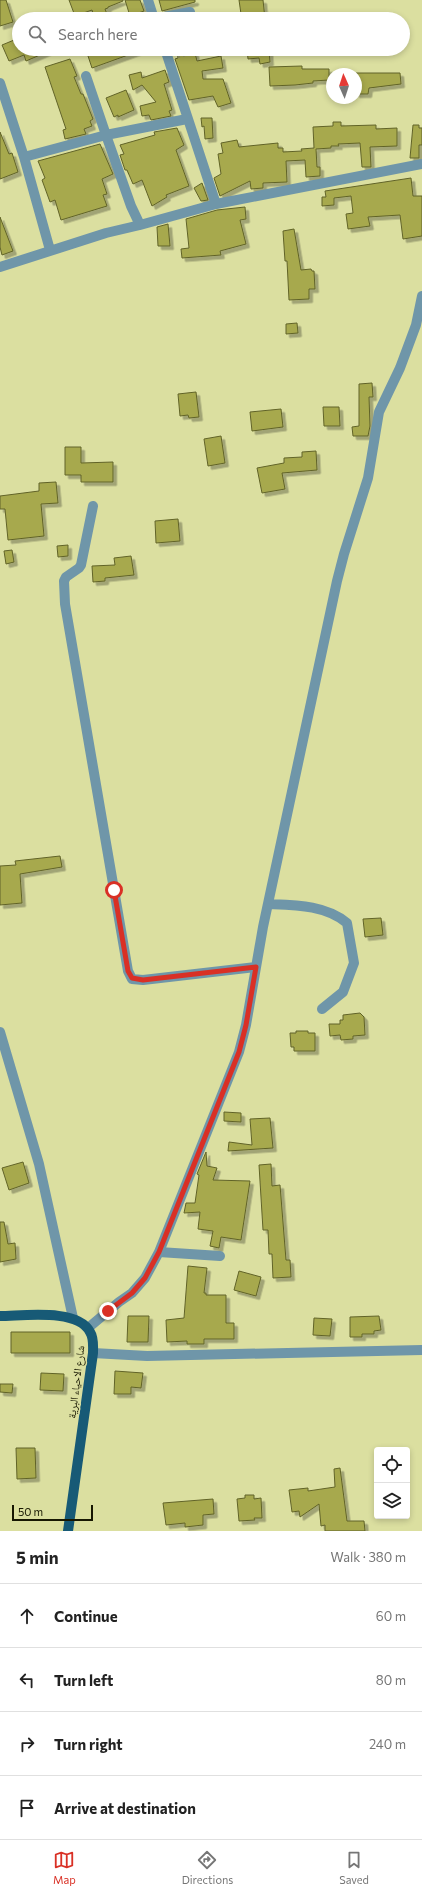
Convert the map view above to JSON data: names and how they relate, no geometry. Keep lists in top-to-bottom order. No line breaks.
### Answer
{"streets":{"main road":["شارع الاحياء البرية"]},"scale_bar":"50 m","north":"top","page":{"search":"Search here","scale":"50 m","heading":["5 min","Walk · 380 m"],"list":[["Continue","60 m"],["Turn left","80 m"],["Turn right","240 m"],"Arrive at destination"],"nav":["Map","Directions","Saved"]}}
